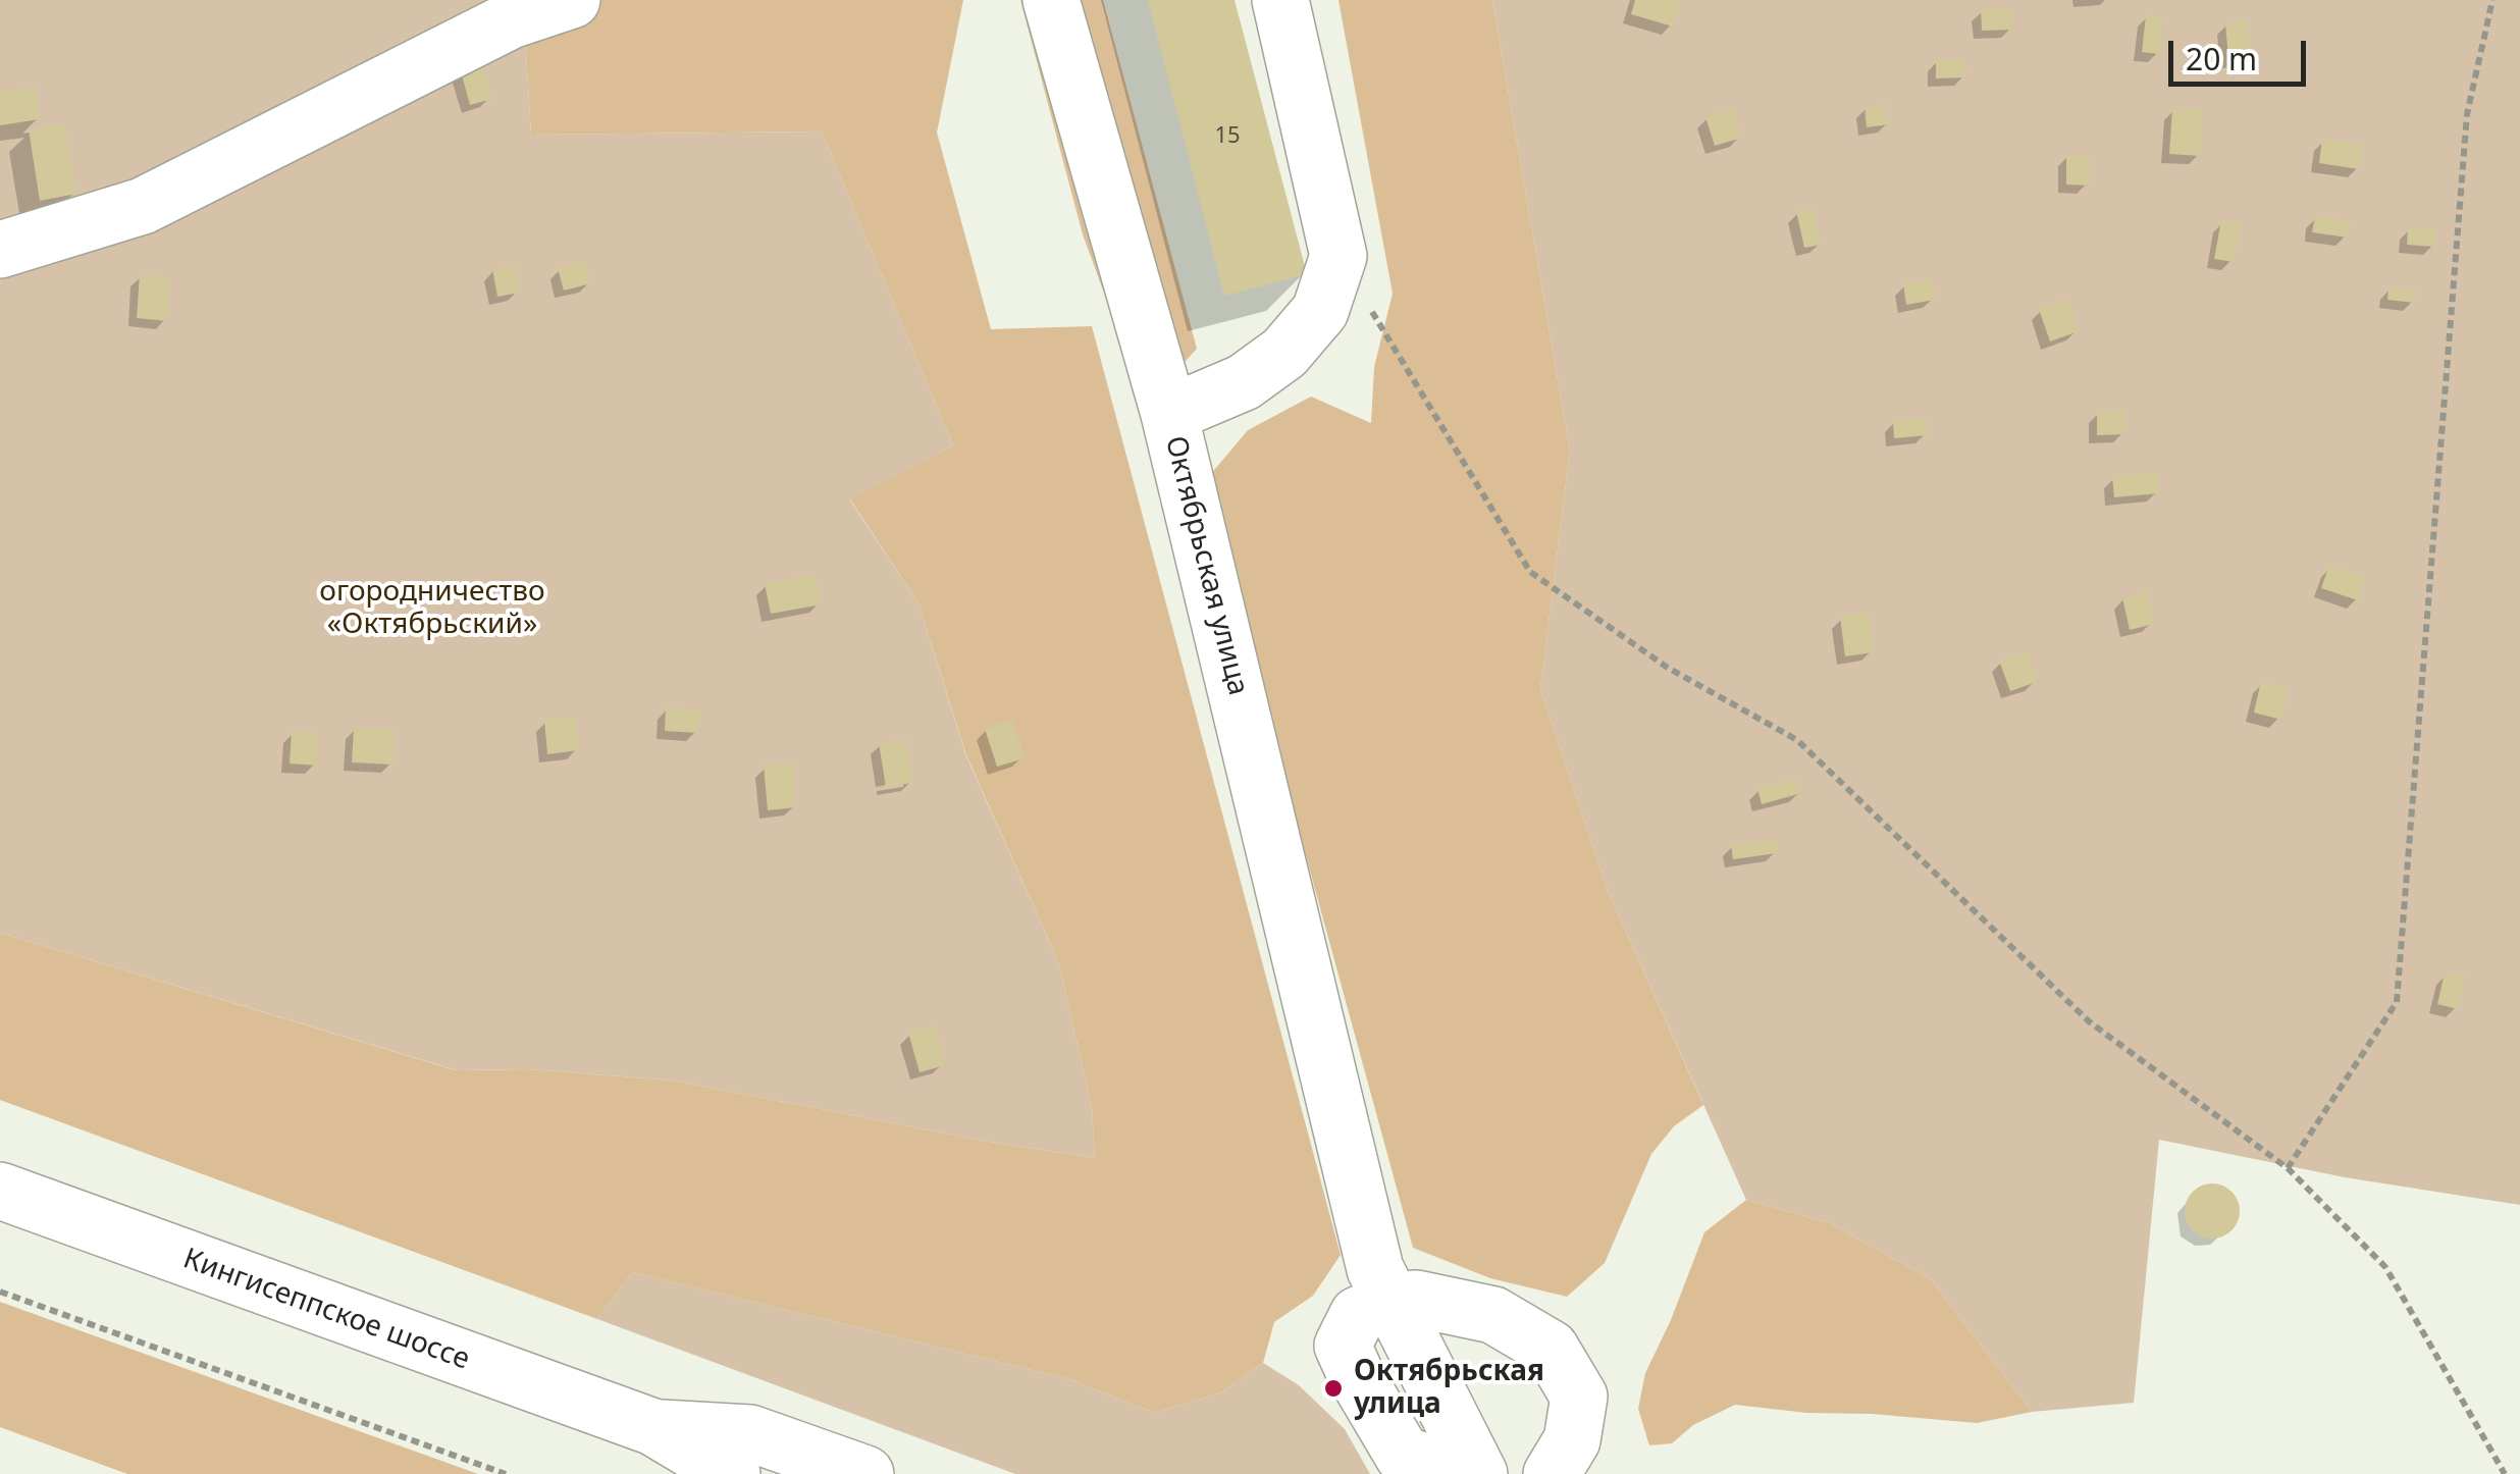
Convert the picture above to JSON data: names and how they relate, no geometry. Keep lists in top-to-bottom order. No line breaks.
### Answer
{"streets":{"main road":["Октябрьская улица","Кингисеппское шоссе"]},"parks":["огородничество «Октябрьский»"],"places":["Октябрьская улица"],"house_numbers":["15"],"scale_bar":"20 m"}
